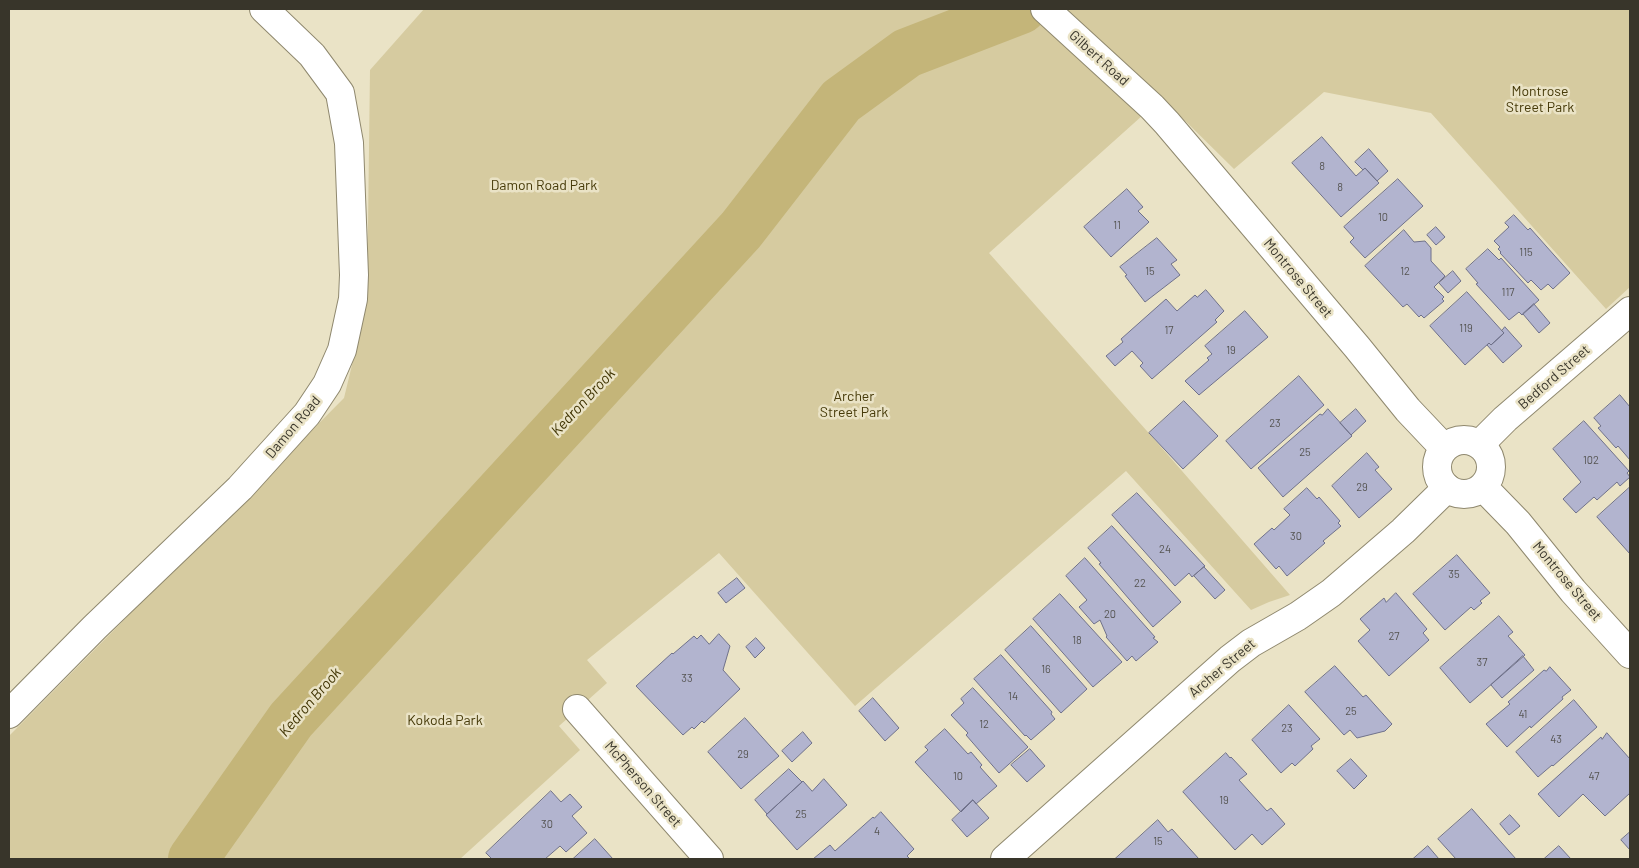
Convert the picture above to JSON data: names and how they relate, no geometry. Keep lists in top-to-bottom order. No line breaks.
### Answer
{"streets":{"street":["Gilbert Road","Montrose Street","Bedford Street","Damon Road","Archer Street","McPherson Street"]},"crossings":[["Gilbert Road","Montrose Street"],["Montrose Street","Bedford Street"],["Montrose Street","Archer Street"],["Bedford Street","Archer Street"]],"water":["Kedron Brook"],"parks":["Montrose Street Park","Damon Road Park","Archer Street Park","Kokoda Park"],"house_numbers":["8","8","10","11","115","15","12","117","119","17","19","23","25","102","29","30","24","35","22","20","27","18","37","16","33","14","25","41","12","23","43","29","10","47","19","25","30","4","15"]}
